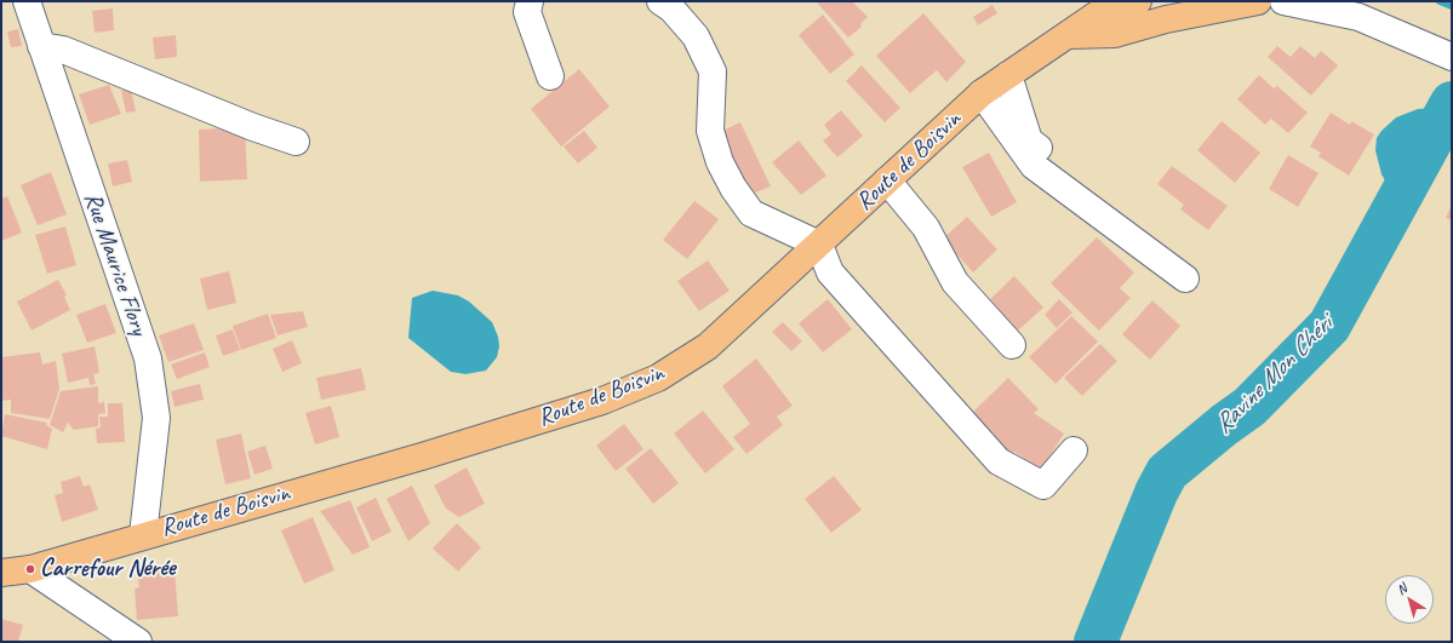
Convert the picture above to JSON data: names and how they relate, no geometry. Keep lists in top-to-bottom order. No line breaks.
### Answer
{"streets":{"main road":["Route de Boisvin"],"street":["Rue Maurice Flory"]},"crossings":[["Route de Boisvin","Rue Maurice Flory"]],"water":["Ravine Mon Chéri"],"places":["Carrefour Nérée"],"north":"top left"}
